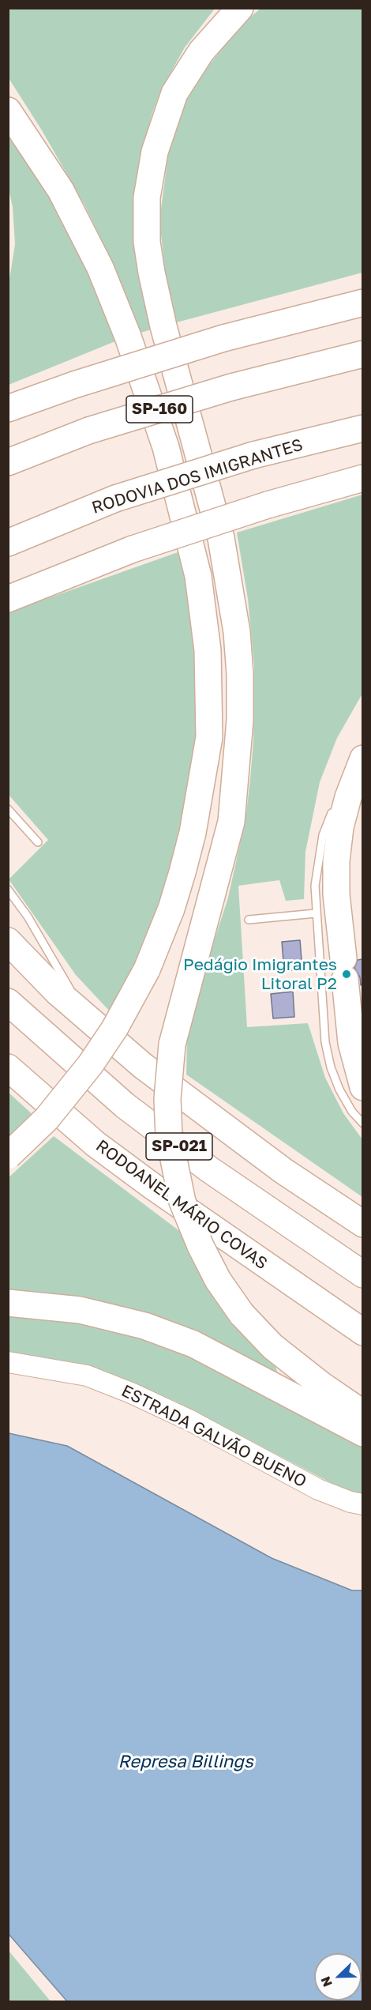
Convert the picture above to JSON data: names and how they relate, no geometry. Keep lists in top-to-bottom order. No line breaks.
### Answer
{"streets":{"highway":["SP-160","RODOVIA DOS IMIGRANTES","SP-021","RODOANEL MÁRIO COVAS"],"main road":["ESTRADA GALVÃO BUENO"]},"water":["Represa Billings"],"places":["Pedágio Imigrantes Litoral P2"],"north":"bottom left"}
